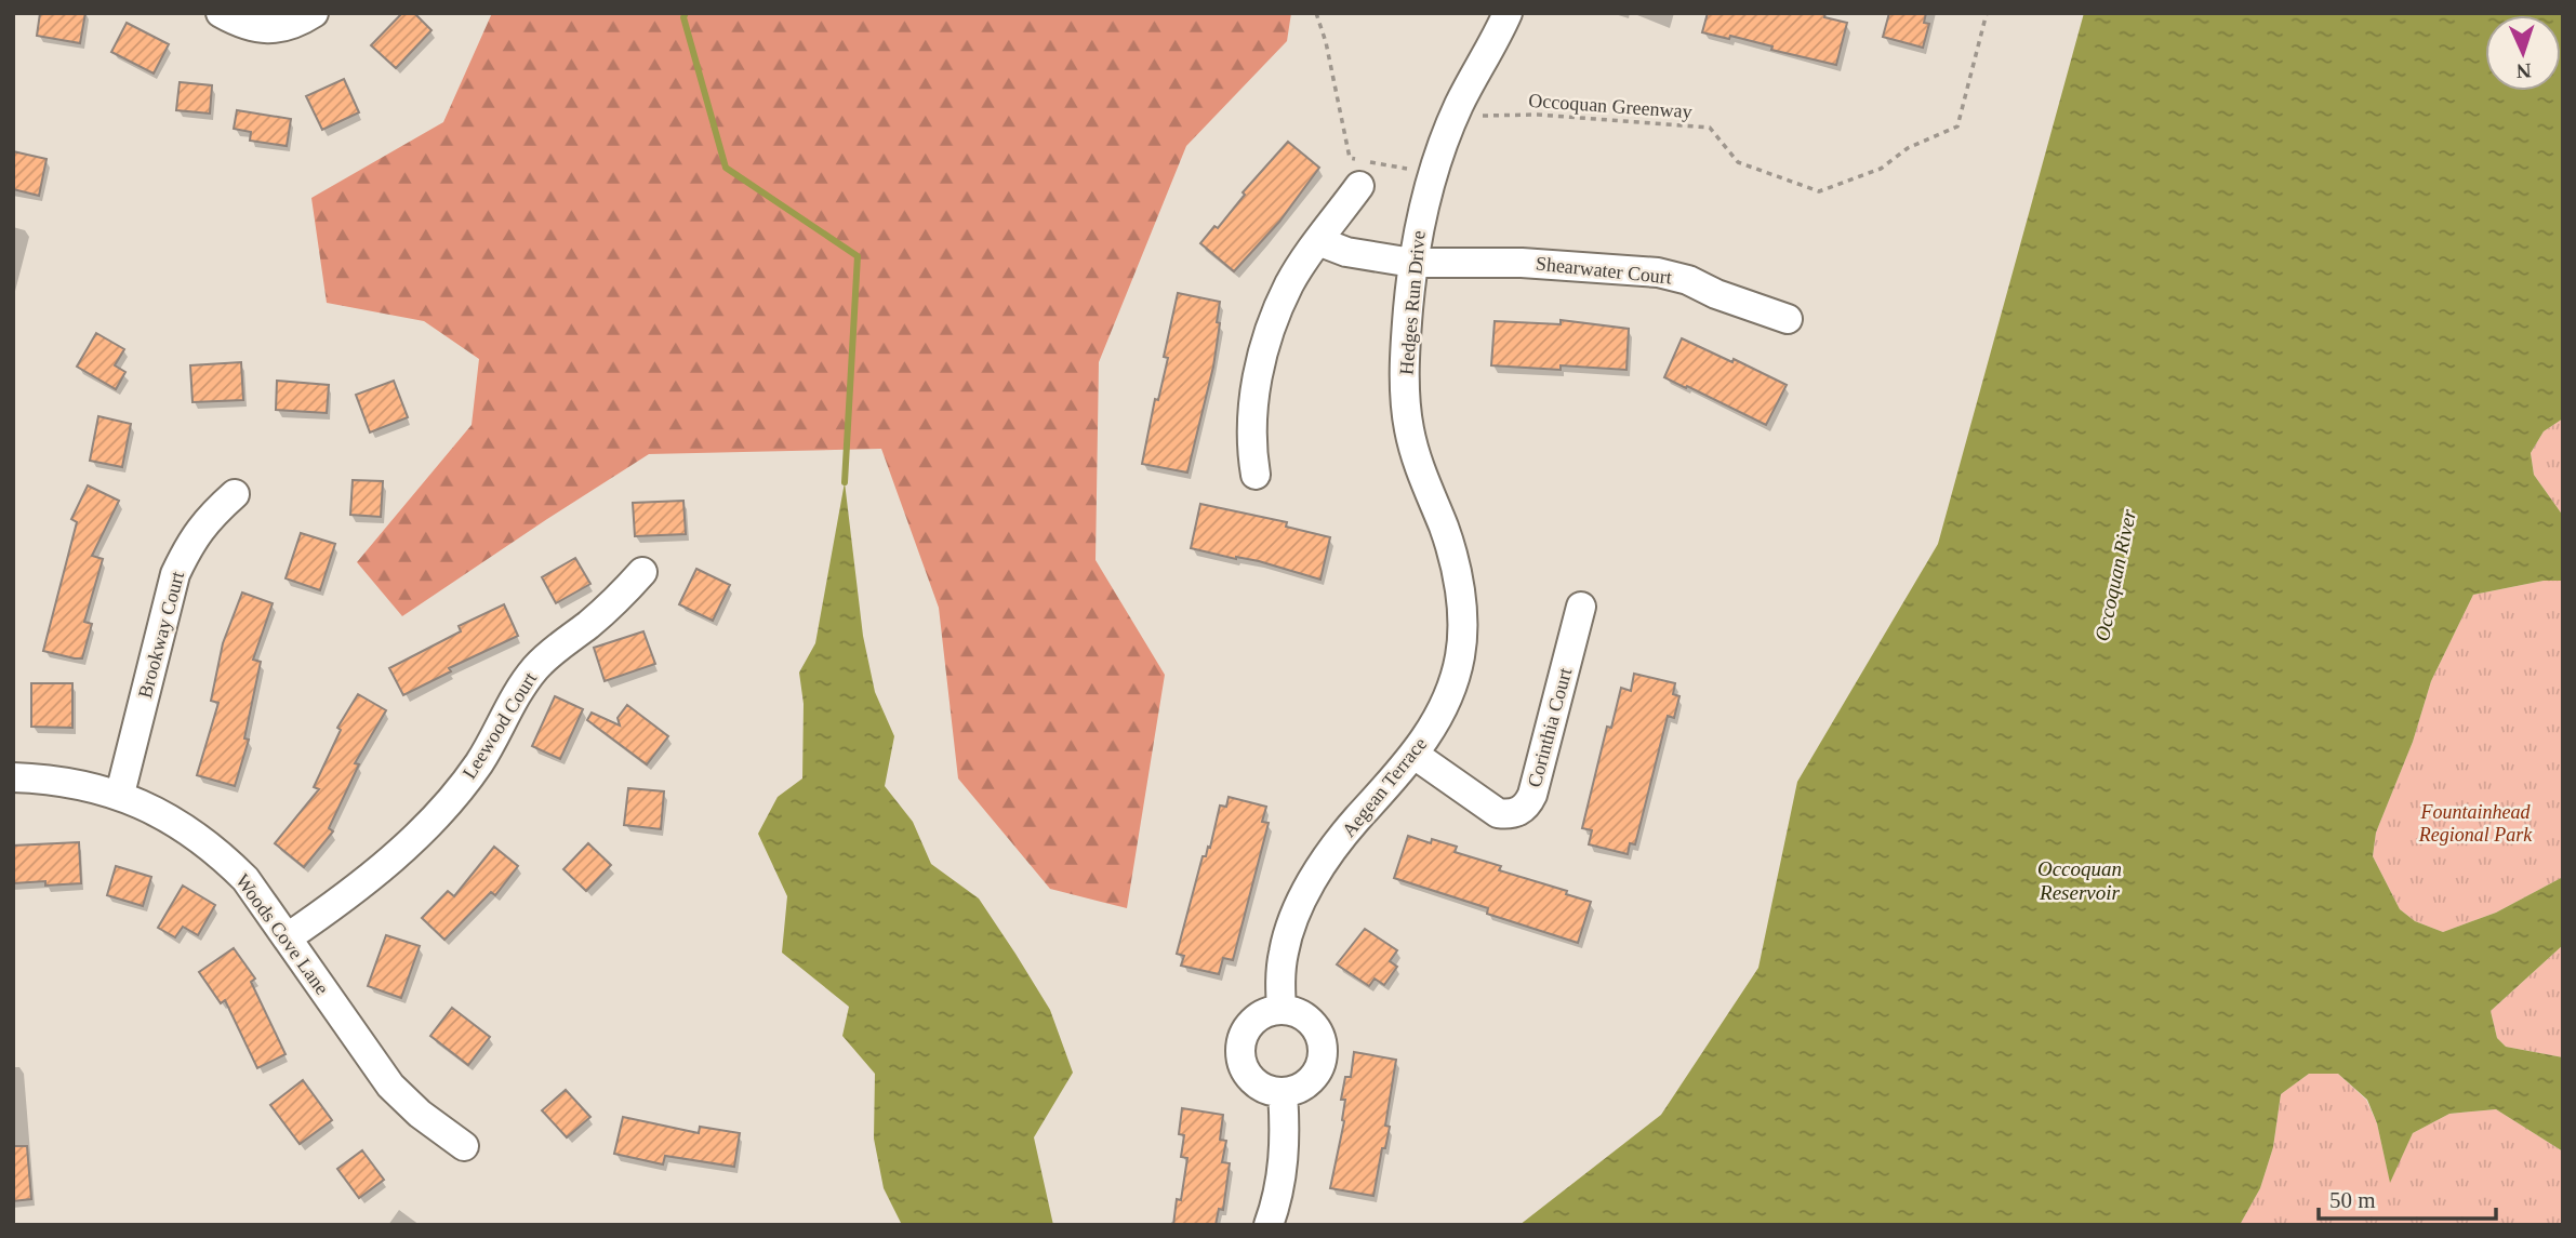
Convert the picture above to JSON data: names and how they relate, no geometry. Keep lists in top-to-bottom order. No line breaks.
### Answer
{"streets":{"street":["Shearwater Court","Hedges Run Drive","Brookway Court","Leewood Court","Corinthia Court","Aegean Terrace","Woods Cove Lane"],"path":["Occoquan Greenway"]},"crossings":[["Shearwater Court","Hedges Run Drive"],["Hedges Run Drive","Aegean Terrace"],["Brookway Court","Woods Cove Lane"],["Leewood Court","Woods Cove Lane"],["Corinthia Court","Aegean Terrace"]],"water":["Occoquan River","Occoquan Reservoir"],"parks":["Fountainhead Regional Park"],"scale_bar":"50 m","north":"bottom"}
